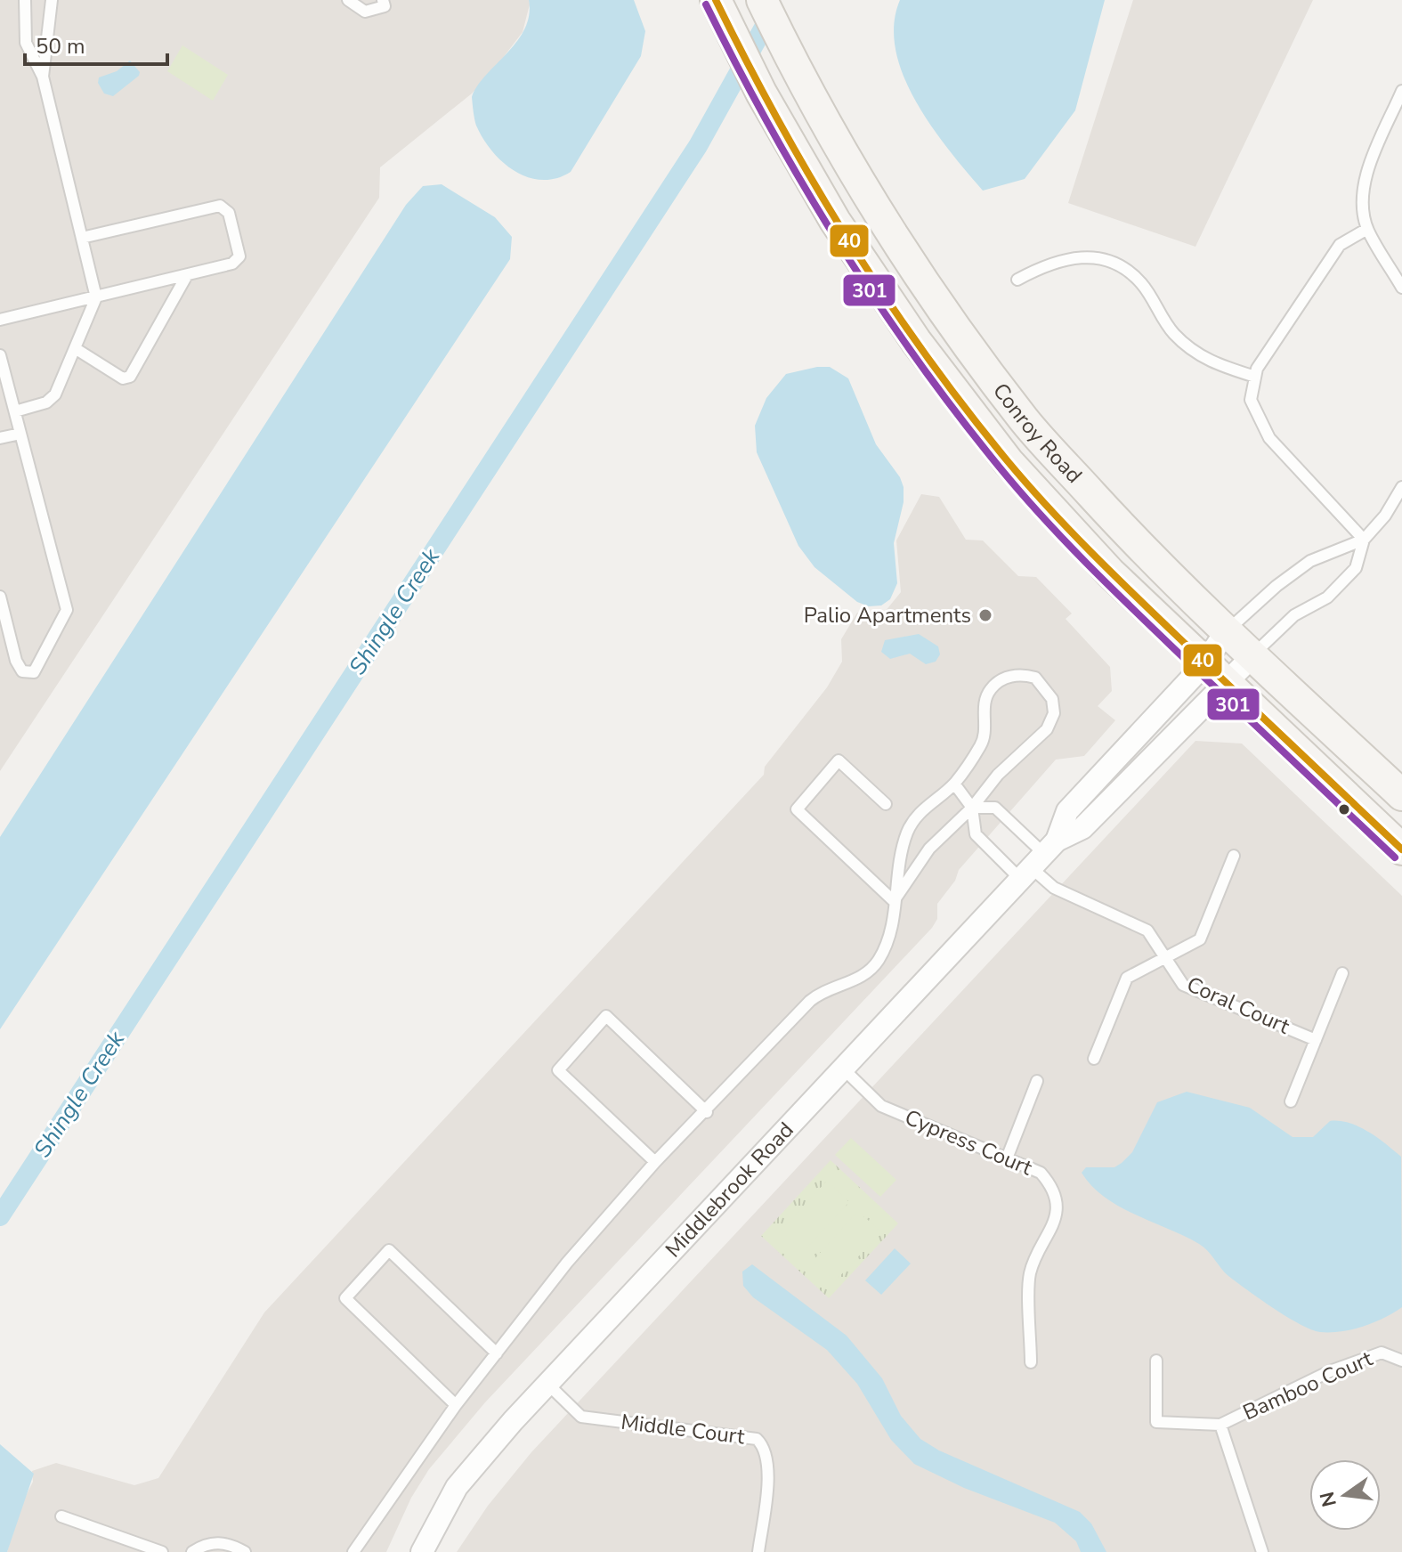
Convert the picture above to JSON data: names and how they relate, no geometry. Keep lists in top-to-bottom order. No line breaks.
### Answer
{"streets":{"main road":["Conroy Road"],"street":["Middlebrook Road"],"lane":["Coral Court","Cypress Court","Bamboo Court","Middle Court"]},"crossings":[["Conroy Road","Middlebrook Road"],["Coral Court","Middlebrook Road"],["Cypress Court","Middlebrook Road"],["Middlebrook Road","Middle Court"]],"water":["Shingle Creek"],"places":["Palio Apartments"],"lines":["transit line 40","transit line 301"],"scale_bar":"50 m","north":"left"}
